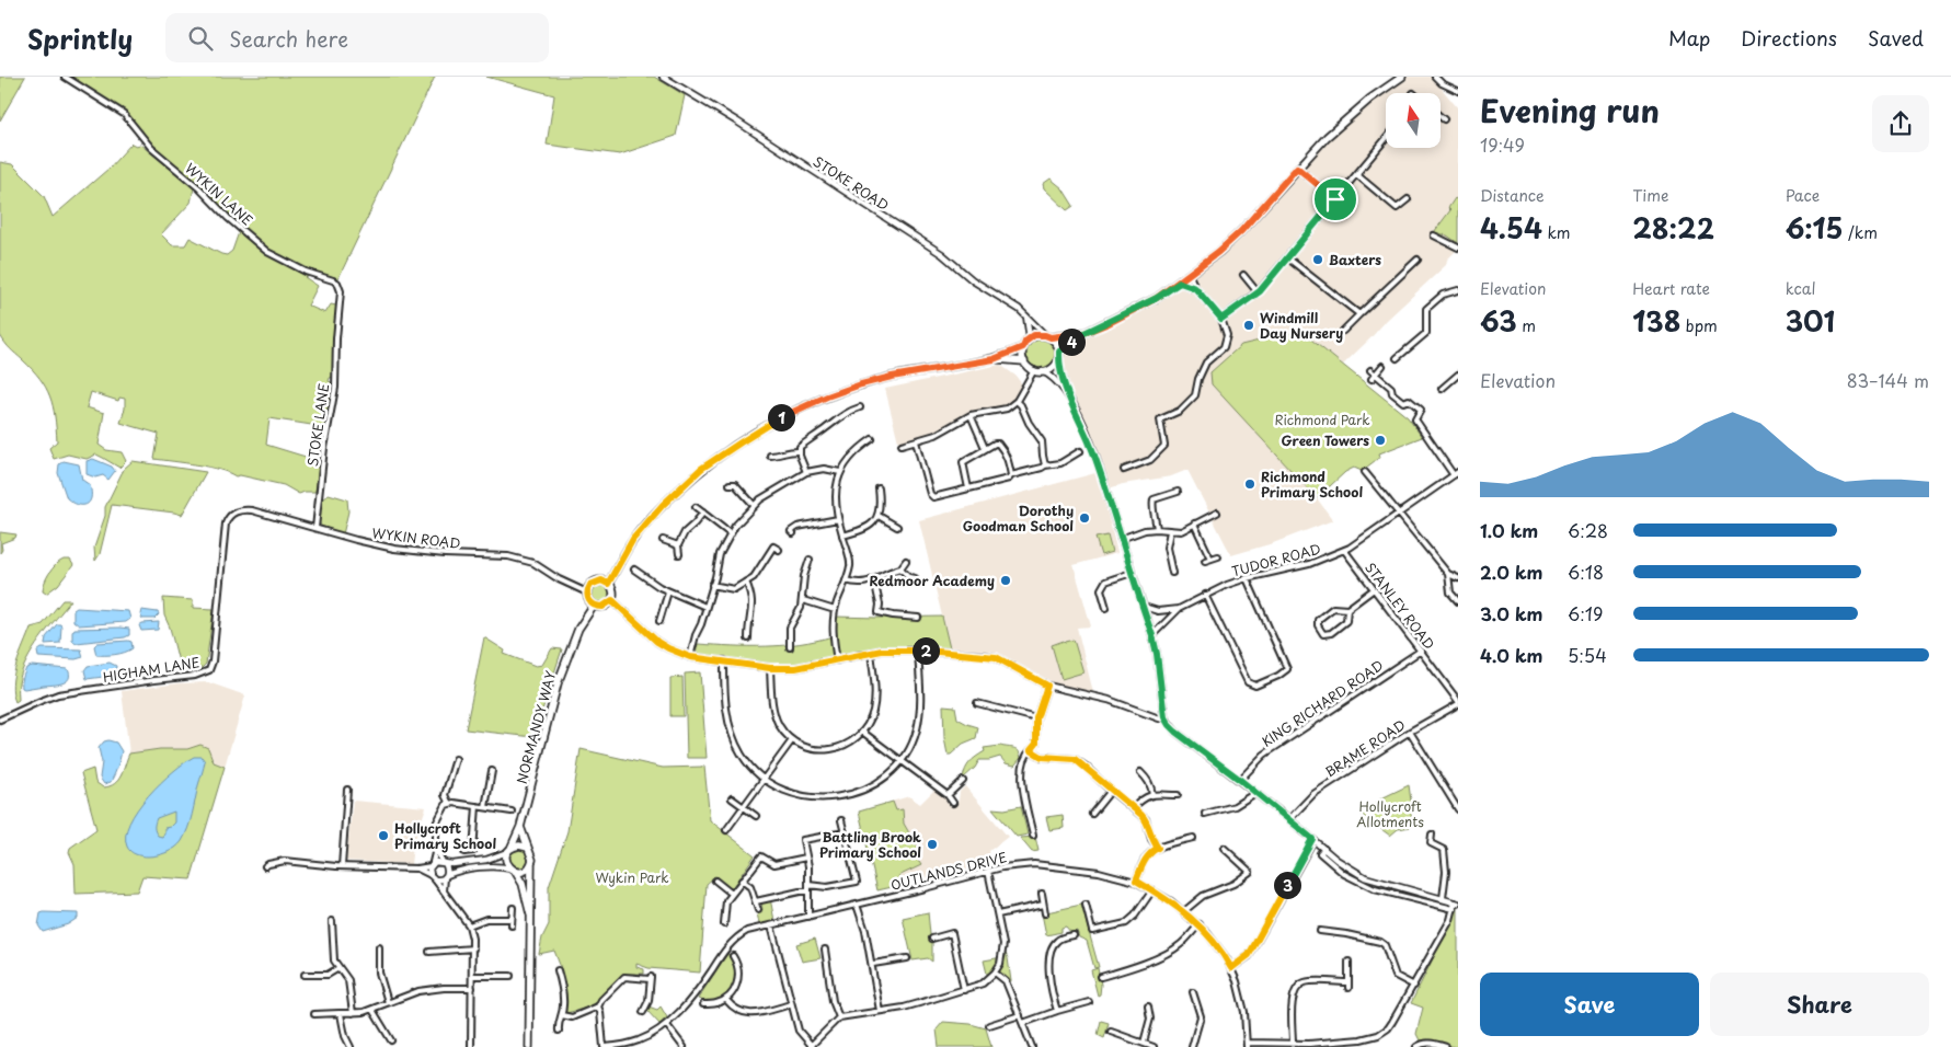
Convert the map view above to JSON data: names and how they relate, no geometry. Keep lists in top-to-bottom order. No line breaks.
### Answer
{"streets":{"main road":["NORMANDY WAY"],"street":["STOKE ROAD","WYKIN LANE","STOKE LANE","WYKIN ROAD","TUDOR ROAD","STANLEY ROAD","HIGHAM LANE","KING RICHARD ROAD","BRAME ROAD","OUTLANDS DRIVE"]},"crossings":[["WYKIN LANE","STOKE LANE"],["STOKE LANE","WYKIN ROAD"],["WYKIN ROAD","HIGHAM LANE"],["WYKIN ROAD","NORMANDY WAY"],["TUDOR ROAD","STANLEY ROAD"],["STANLEY ROAD","KING RICHARD ROAD"],["STANLEY ROAD","BRAME ROAD"]],"parks":["Richmond Park","Hollycroft Allotments","Wykin Park"],"places":["Baxters","Windmill Day Nursery","Green Towers","Richmond Primary School","Dorothy Goodman School","Redmoor Academy","Hollycroft Primary School","Battling Brook Primary School"],"north":"top","page":{"header":"Sprintly","search":"Search here","nav":["Map","Directions","Saved"],"heading":["Evening run","19:49"],"stats":[["Distance","4.54 km"],["Time","28:22"],["Pace","6:15 /km"],["Elevation","63 m"],["Heart rate","138 bpm"],["kcal","301"]],"pins":["4","1","2","3"],"chart":["Elevation","83–144 m"],"list":[{"name":"1.0 km","note":"6:28"},{"name":"2.0 km","note":"6:18"},{"name":"3.0 km","note":"6:19"},{"name":"4.0 km","note":"5:54"}],"buttons":["Save","Share"]}}
